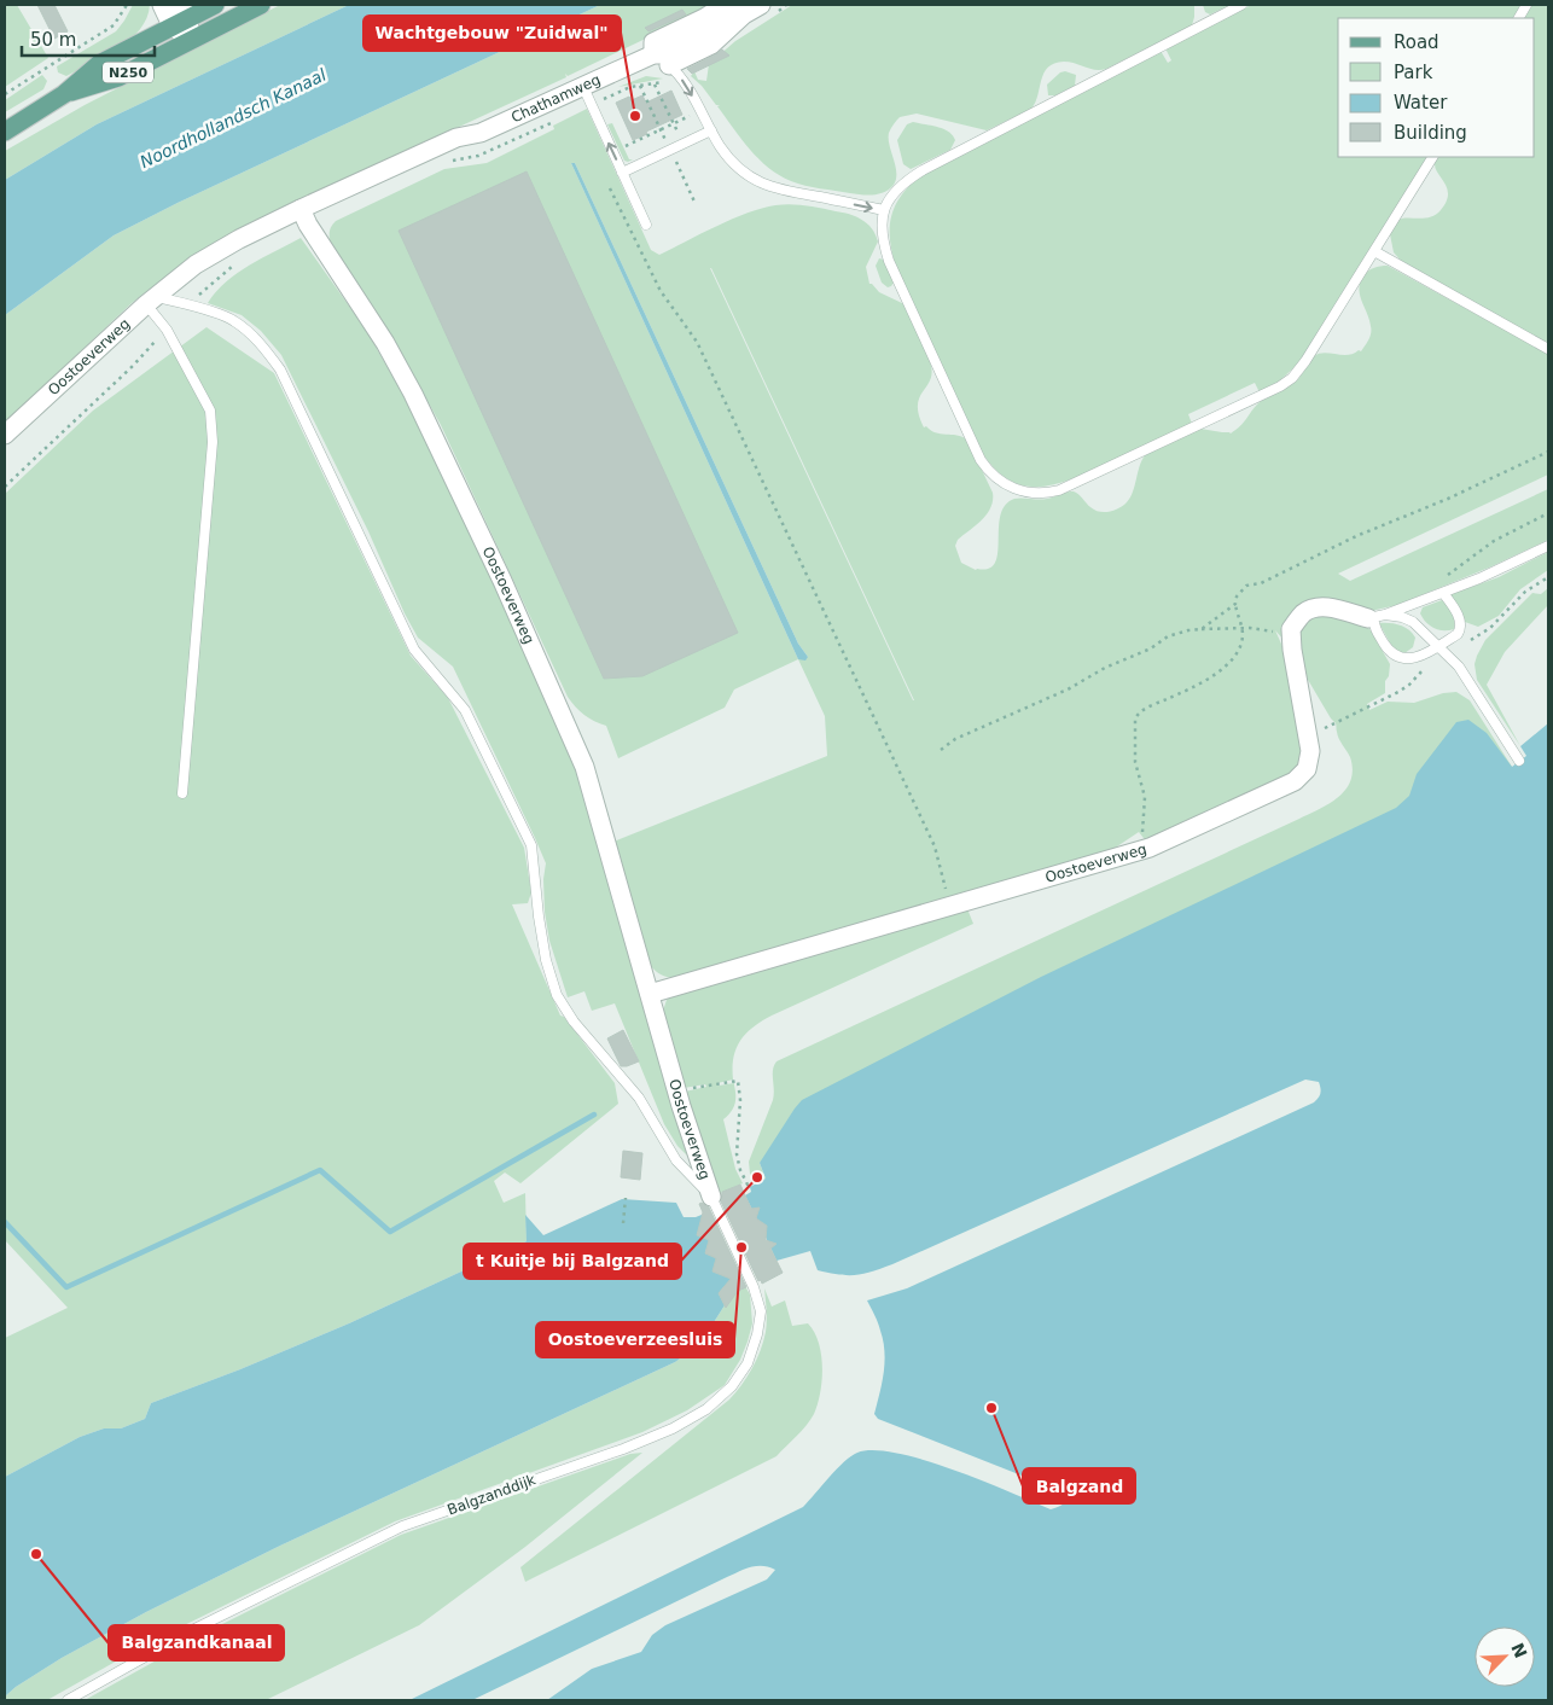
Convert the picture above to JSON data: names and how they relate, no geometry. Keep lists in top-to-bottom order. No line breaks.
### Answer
{"streets":{"main road":["N250"],"street":["Chathamweg","Oostoeverweg"],"lane":["Balgzanddijk"]},"crossings":[["Chathamweg","Oostoeverweg"],["Oostoeverweg","Balgzanddijk"]],"water":["Noordhollandsch Kanaal"],"places":["Wachtgebouw \"Zuidwal\"","t Kuitje bij Balgzand","Oostoeverzeesluis","Balgzand","Balgzandkanaal"],"legend":["Road","Park","Water","Building"],"scale_bar":"50 m","north":"top right"}
